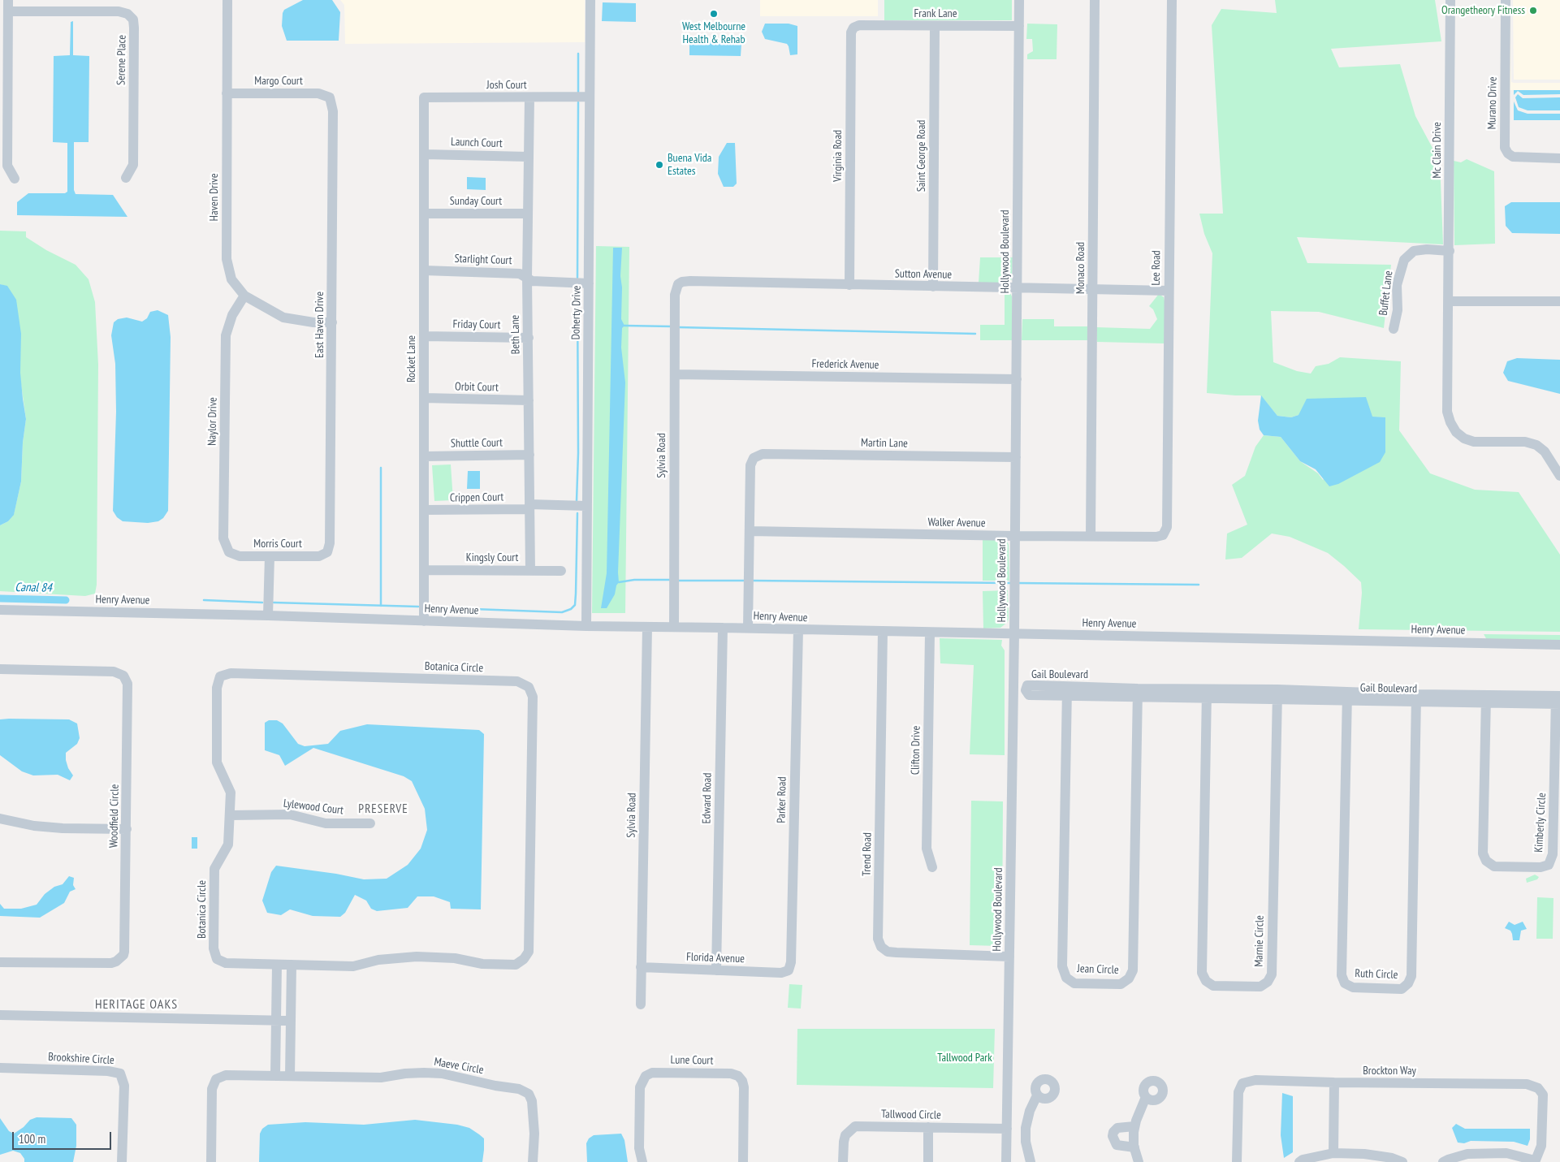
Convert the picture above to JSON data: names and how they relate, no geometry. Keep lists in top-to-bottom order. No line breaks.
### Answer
{"streets":{"street":["Frank Lane","Serene Place","Margo Court","Josh Court","Murano Drive","Launch Court","Mc Clain Drive","Virginia Road","Saint George Road","Haven Drive","Sunday Court","Hollywood Boulevard","Starlight Court","Monaco Road","Lee Road","Sutton Avenue","Buffet Lane","Doherty Drive","East Haven Drive","Friday Court","Beth Lane","Rocket Lane","Frederick Avenue","Orbit Court","Naylor Drive","Shuttle Court","Martin Lane","Sylvia Road","Crippen Court","Walker Avenue","Morris Court","Kingsly Court","Henry Avenue","Botanica Circle","Gail Boulevard","Clifton Drive","Edward Road","Parker Road","Lylewood Court","Woodfield Circle","Kimberly Circle","Trend Road","Marnie Circle","Florida Avenue","Jean Circle","Ruth Circle","Brookshire Circle","Lune Court","Maeve Circle","Brockton Way","Tallwood Circle"]},"crossings":[["Frank Lane","Virginia Road"],["Frank Lane","Saint George Road"],["Frank Lane","Hollywood Boulevard"],["Margo Court","Haven Drive"],["Margo Court","East Haven Drive"],["Josh Court","Doherty Drive"],["Josh Court","Beth Lane"],["Josh Court","Rocket Lane"],["Launch Court","Beth Lane"],["Launch Court","Rocket Lane"],["Mc Clain Drive","Buffet Lane"],["Virginia Road","Sutton Avenue"],["Saint George Road","Sutton Avenue"],["Haven Drive","East Haven Drive"],["Haven Drive","Naylor Drive"],["Sunday Court","Beth Lane"],["Sunday Court","Rocket Lane"],["Hollywood Boulevard","Sutton Avenue"],["Hollywood Boulevard","Frederick Avenue"],["Hollywood Boulevard","Martin Lane"],["Hollywood Boulevard","Walker Avenue"],["Hollywood Boulevard","Henry Avenue"],["Hollywood Boulevard","Trend Road"],["Hollywood Boulevard","Tallwood Circle"],["Starlight Court","Doherty Drive"],["Starlight Court","Beth Lane"],["Starlight Court","Rocket Lane"],["Monaco Road","Sutton Avenue"],["Monaco Road","Walker Avenue"],["Lee Road","Sutton Avenue"],["Lee Road","Walker Avenue"],["Sutton Avenue","Sylvia Road"],["Doherty Drive","Crippen Court"],["Doherty Drive","Henry Avenue"],["East Haven Drive","Morris Court"],["Friday Court","Beth Lane"],["Friday Court","Rocket Lane"],["Beth Lane","Orbit Court"],["Beth Lane","Shuttle Court"],["Beth Lane","Crippen Court"],["Beth Lane","Kingsly Court"],["Rocket Lane","Orbit Court"],["Rocket Lane","Shuttle Court"],["Rocket Lane","Crippen Court"],["Rocket Lane","Kingsly Court"],["Rocket Lane","Henry Avenue"],["Frederick Avenue","Sylvia Road"],["Naylor Drive","Morris Court"],["Martin Lane","Walker Avenue"],["Sylvia Road","Henry Avenue"],["Sylvia Road","Florida Avenue"],["Henry Avenue","Clifton Drive"],["Henry Avenue","Edward Road"],["Henry Avenue","Parker Road"],["Henry Avenue","Trend Road"],["Botanica Circle","Lylewood Court"],["Gail Boulevard","Kimberly Circle"],["Gail Boulevard","Marnie Circle"],["Gail Boulevard","Jean Circle"],["Gail Boulevard","Ruth Circle"],["Edward Road","Florida Avenue"],["Parker Road","Florida Avenue"]],"districts":["PRESERVE","HERITAGE OAKS"],"water":["Canal 84"],"parks":["Tallwood Park"],"places":["Orangetheory Fitness","West Melbourne Health & Rehab","Buena Vida Estates"],"scale_bar":"100 m"}
